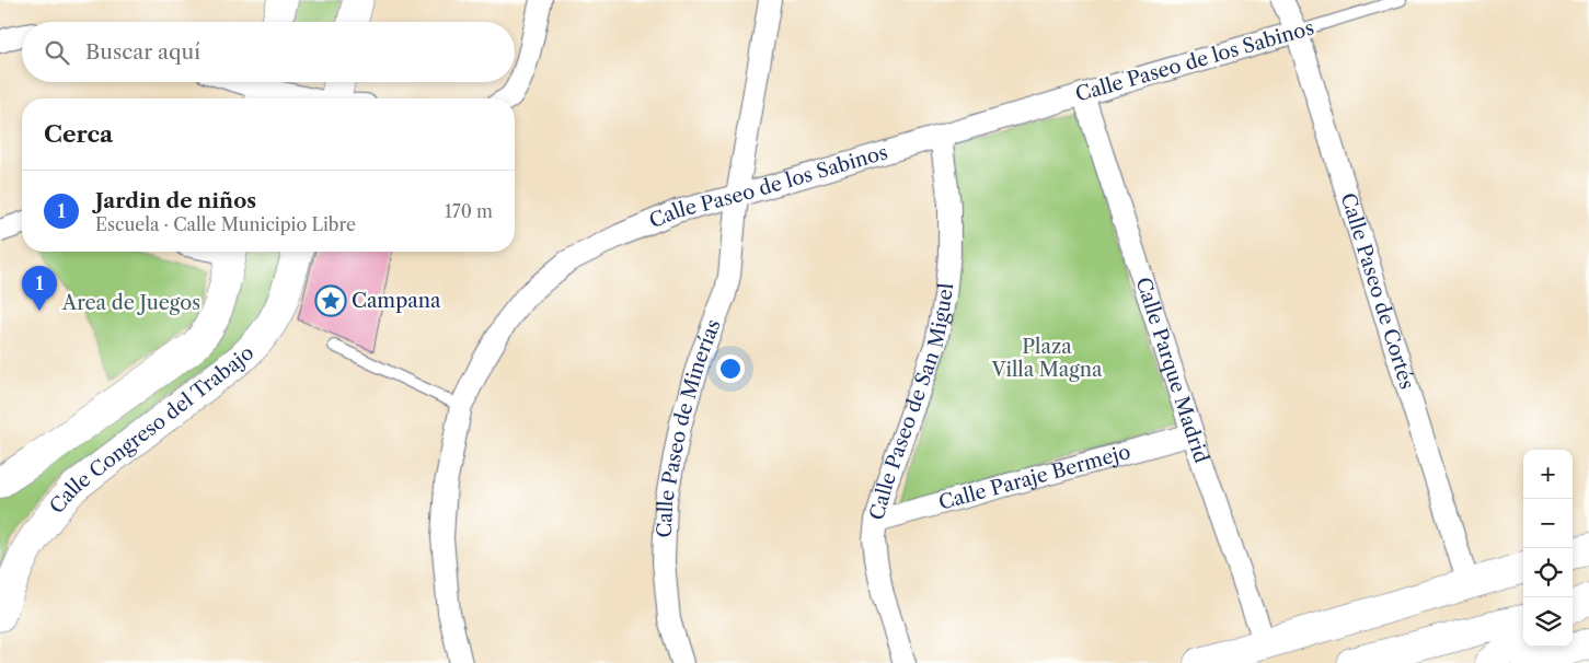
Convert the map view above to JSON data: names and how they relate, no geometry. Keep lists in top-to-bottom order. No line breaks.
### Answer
{"streets":{"street":["Calle Paseo de los Sabinos","Calle Paseo de Cortés","Calle Parque Madrid","Calle Paseo de San Miguel","Calle Paseo de Minerías","Calle Congreso del Trabajo","Calle Paraje Bermejo"]},"crossings":[["Calle Paseo de los Sabinos","Calle Paseo de Cortés"],["Calle Paseo de los Sabinos","Calle Parque Madrid"],["Calle Paseo de los Sabinos","Calle Paseo de San Miguel"],["Calle Paseo de los Sabinos","Calle Paseo de Minerías"],["Calle Parque Madrid","Calle Paraje Bermejo"],["Calle Paseo de San Miguel","Calle Paraje Bermejo"]],"parks":["Area de Juegos","Plaza Villa Magna"],"places":{"place":["Campana"]},"page":{"search":"Buscar aquí","heading":"Cerca","list":[{"mark":"1","name":"Jardin de niños","note":"Escuela · Calle Municipio Libre","value":"170 m"}],"pins":"1","map_buttons":["+","−"]}}
